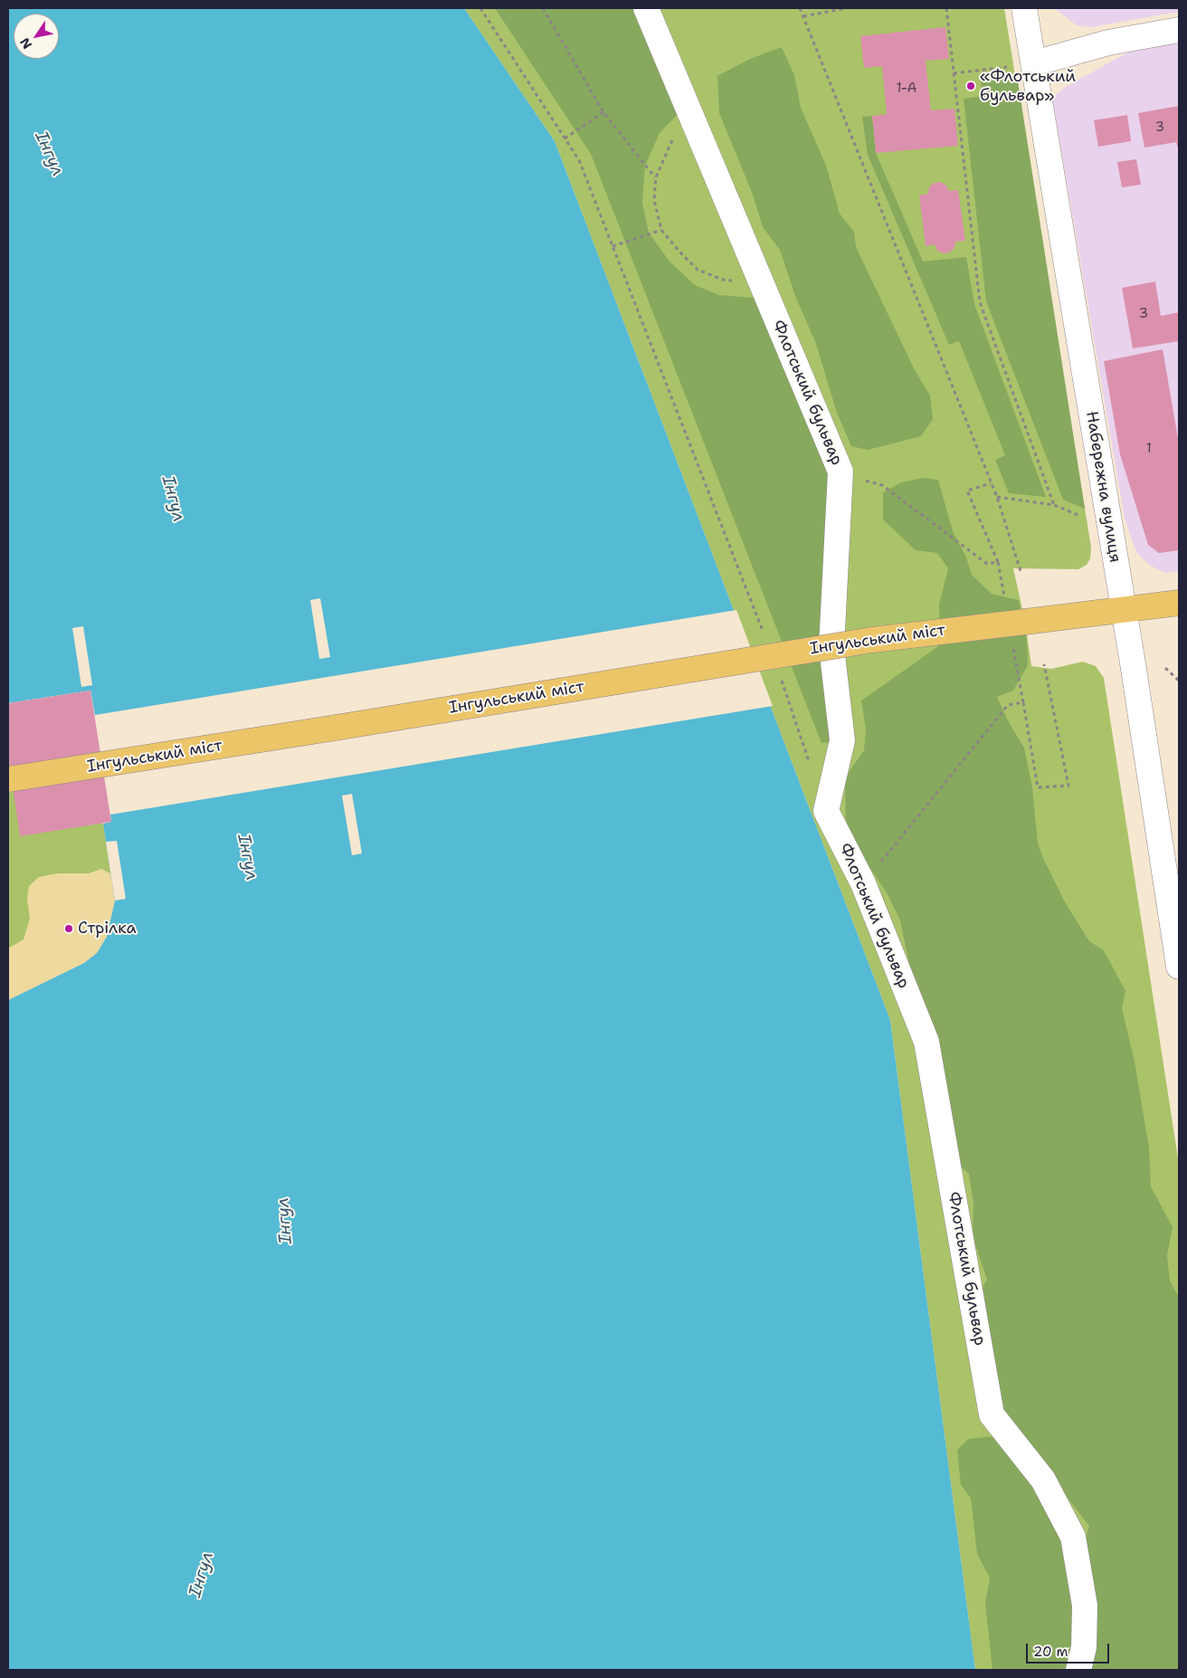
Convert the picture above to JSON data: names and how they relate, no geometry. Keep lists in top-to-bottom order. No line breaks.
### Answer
{"streets":{"highway":["Інгульський міст"],"street":["Флотський бульвар","Набережна вулиця"]},"crossings":[["Набережна вулиця","Інгульський міст"]],"water":["Інгул"],"places":["«Флотський бульвар»","Стрілка"],"house_numbers":["1-А","3","3","1"],"scale_bar":"20 m","north":"bottom left"}
